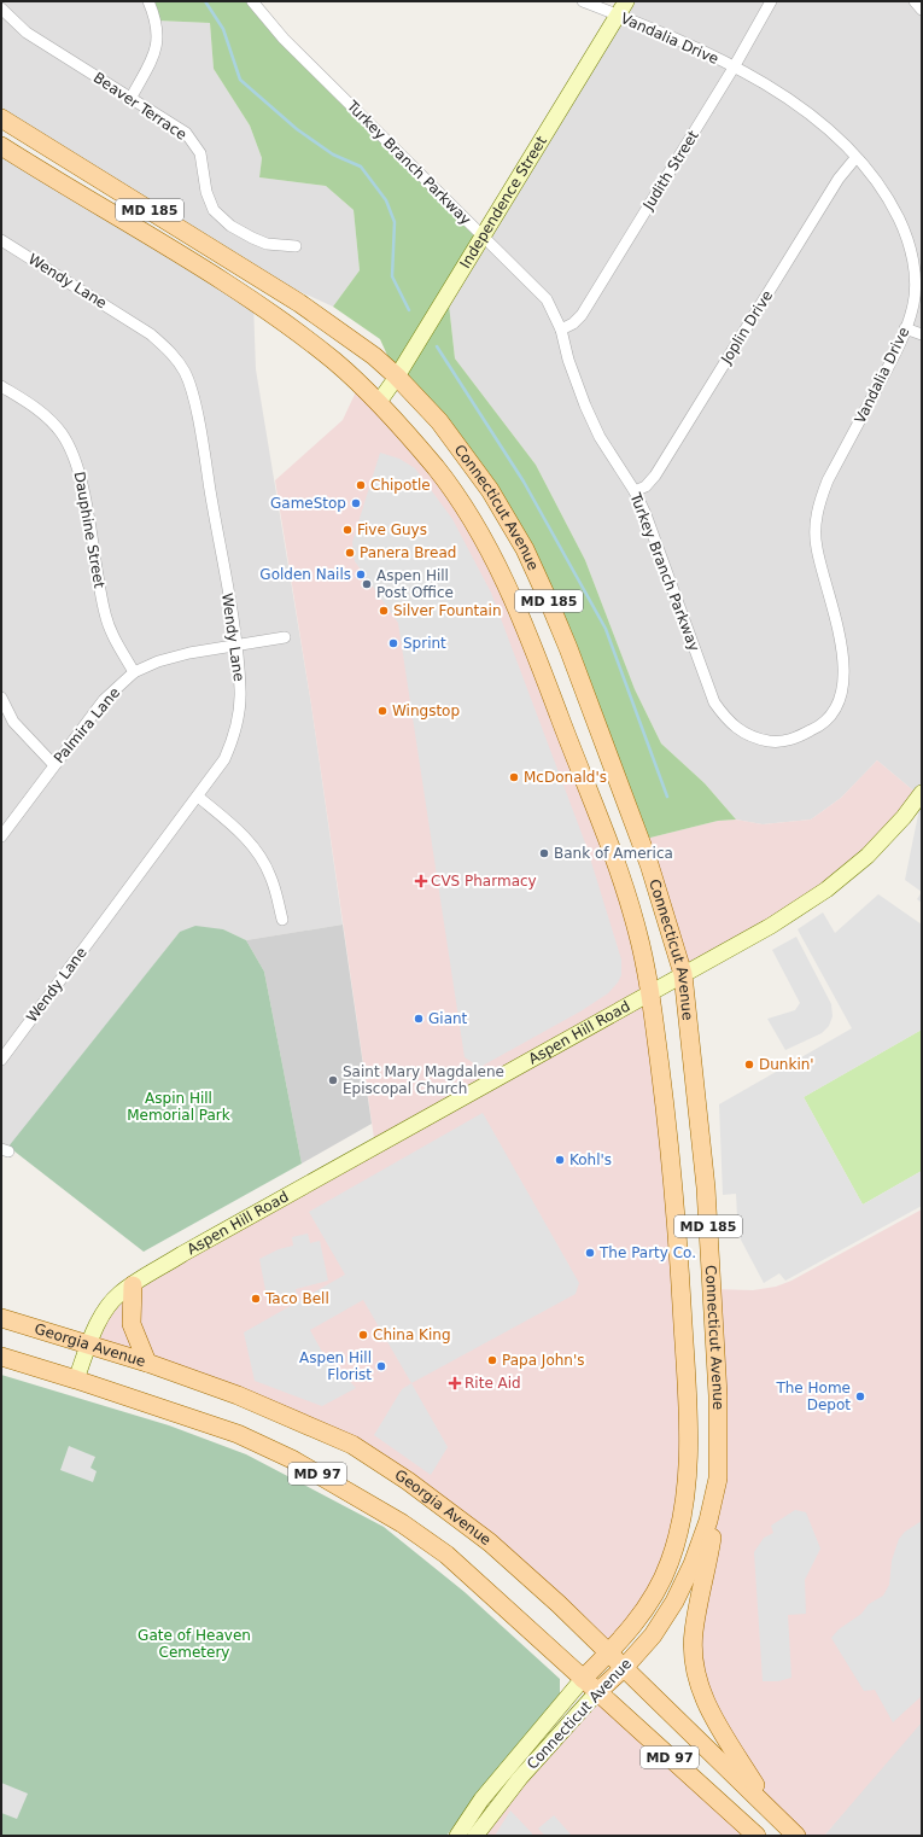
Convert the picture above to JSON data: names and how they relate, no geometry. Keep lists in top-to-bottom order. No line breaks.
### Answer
{"streets":{"main road":["MD 185","Connecticut Avenue","Georgia Avenue","MD 97"],"street":["Vandalia Drive","Beaver Terrace","Turkey Branch Parkway","Judith Street","Independence Street","Wendy Lane","Joplin Drive","Dauphine Street","Palmira Lane","Aspen Hill Road"]},"crossings":[["Vandalia Drive","Turkey Branch Parkway"],["Vandalia Drive","Judith Street"],["Vandalia Drive","Independence Street"],["Vandalia Drive","Joplin Drive"],["Turkey Branch Parkway","Judith Street"],["Turkey Branch Parkway","Independence Street"],["Turkey Branch Parkway","Joplin Drive"],["Independence Street","Connecticut Avenue"],["Wendy Lane","Palmira Lane"],["Connecticut Avenue","Aspen Hill Road"],["Connecticut Avenue","Georgia Avenue"],["Connecticut Avenue","MD 97"],["Dauphine Street","Palmira Lane"],["Aspen Hill Road","Georgia Avenue"],["Aspen Hill Road","MD 97"]],"parks":["Aspin Hill Memorial Park","Gate of Heaven Cemetery"],"places":{"other":["Chipotle","GameStop","Five Guys","Panera Bread","Golden Nails","Aspen Hill Post Office","Silver Fountain","Sprint","Wingstop","McDonald's","Bank of America","Giant","Dunkin'","Saint Mary Magdalene Episcopal Church","Kohl's","The Party Co.","Taco Bell","China King","Papa John's","Aspen Hill Florist","The Home Depot"],"health":["CVS Pharmacy","Rite Aid"]}}
